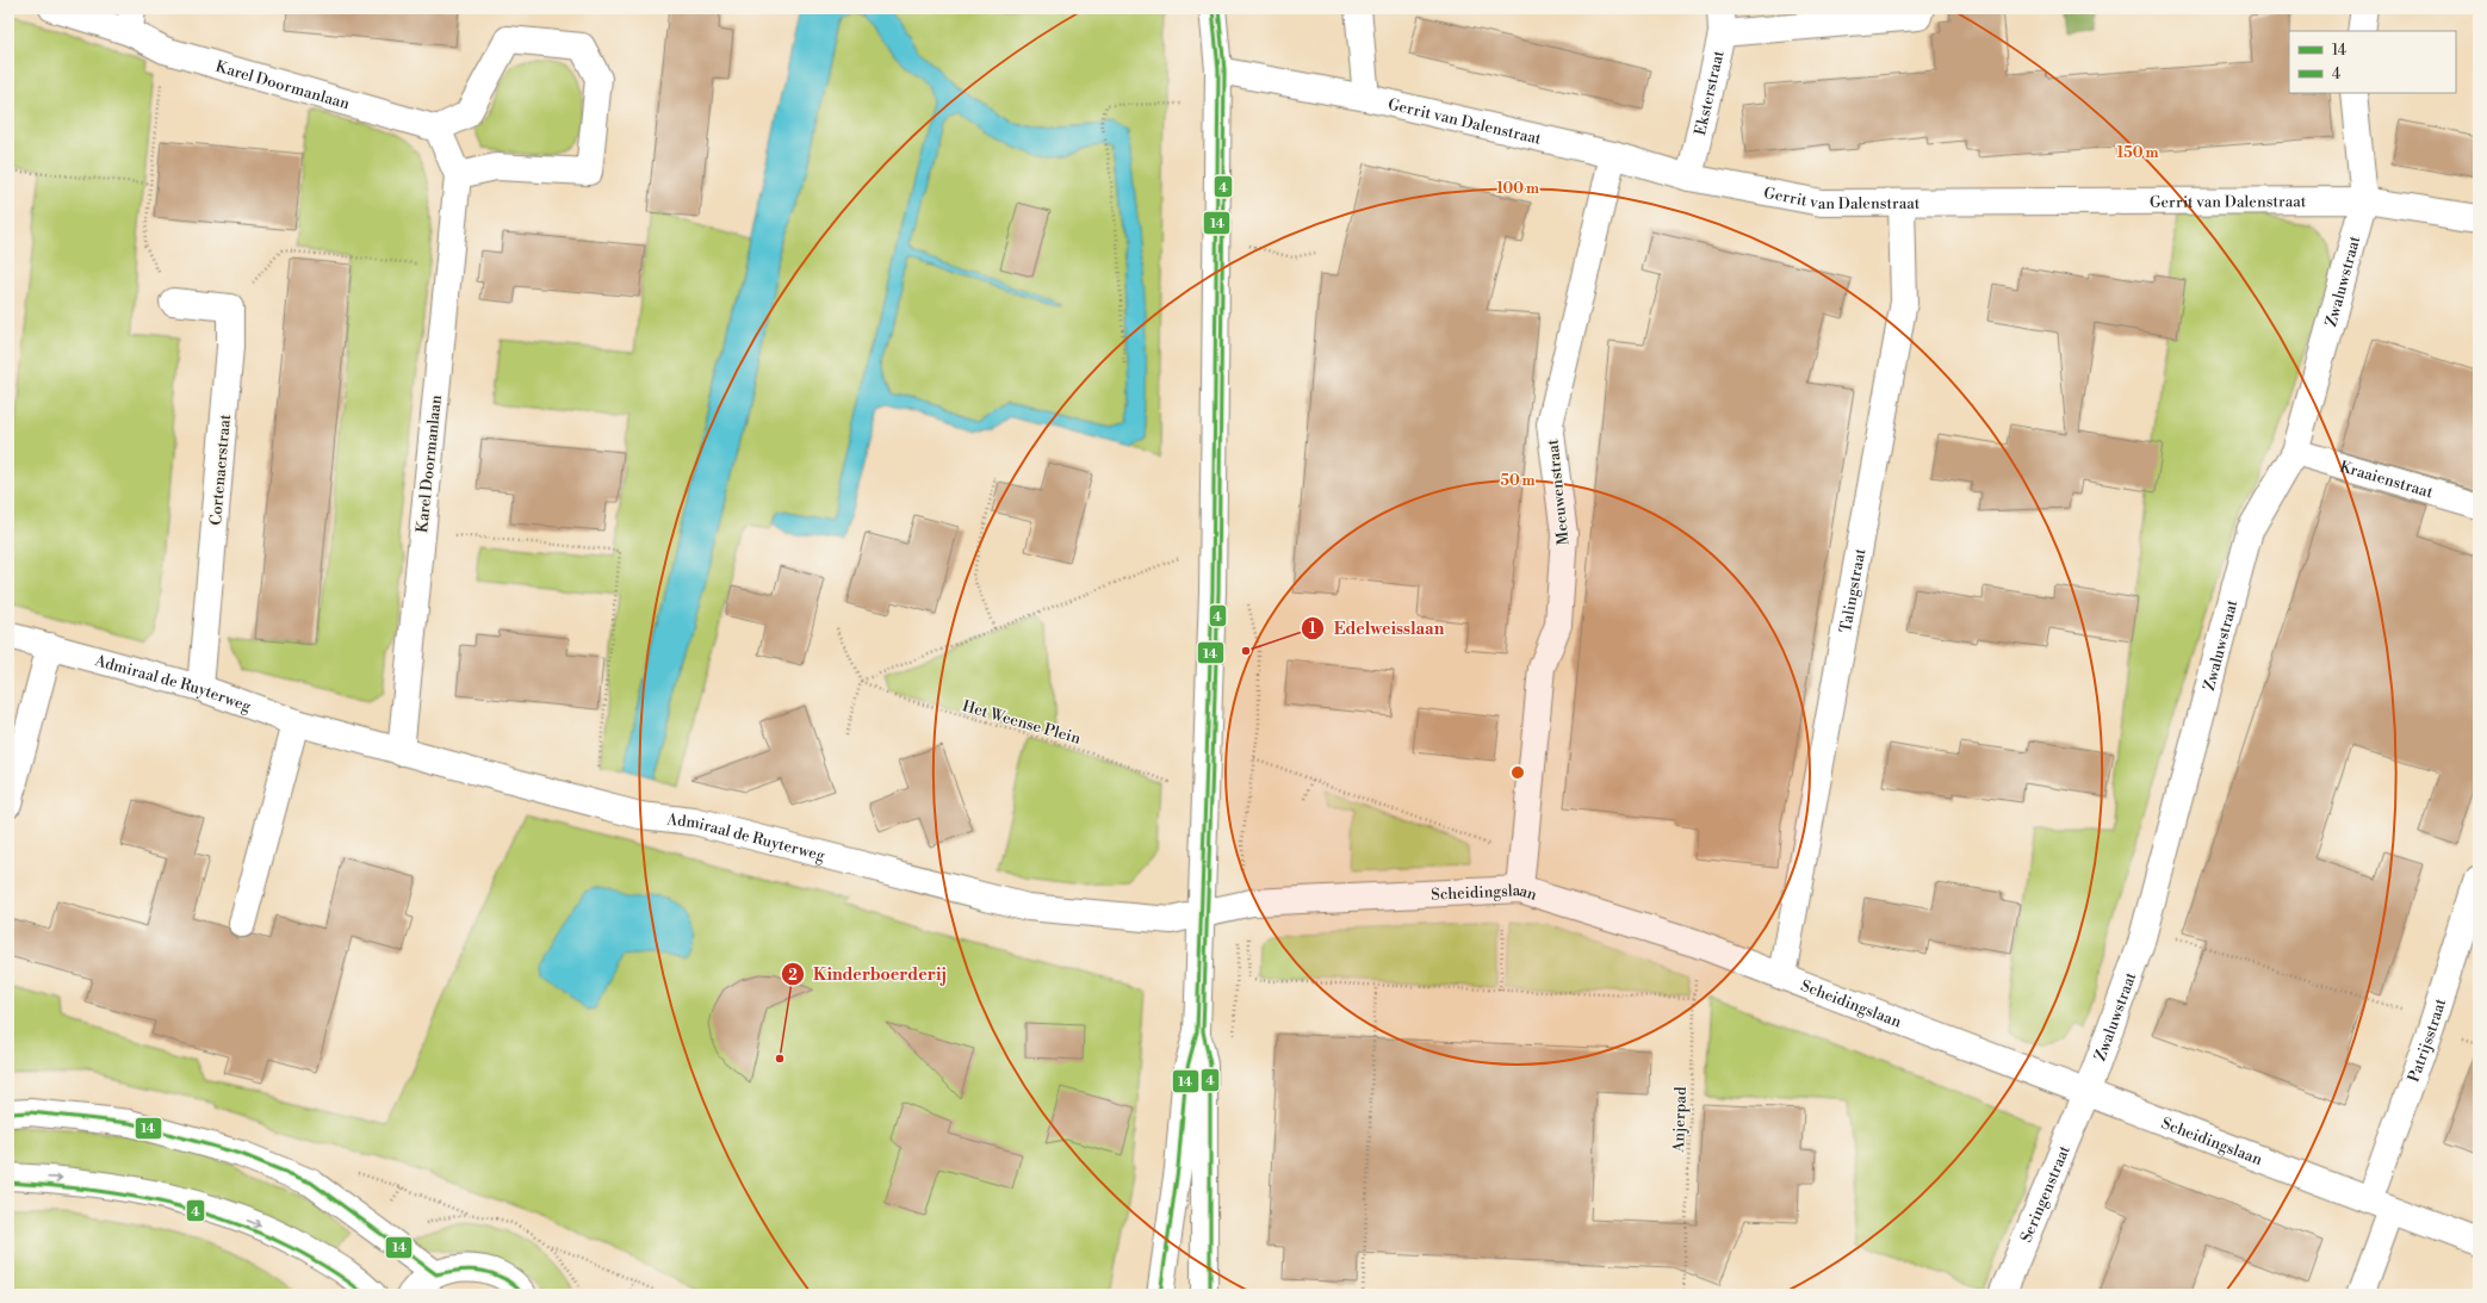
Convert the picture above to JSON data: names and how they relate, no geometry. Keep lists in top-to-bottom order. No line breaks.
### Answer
{"streets":{"street":["Karel Doormanlaan","Eksterstraat","Gerrit van Dalenstraat","Zwaluwstraat","Cortenaerstraat","Kraaienstraat","Meeuwenstraat","Talingstraat","Admiraal de Ruyterweg","Scheidingslaan","Patrijsstraat","Seringenstraat"],"path":["Het Weense Plein","Anjerpad"]},"crossings":[["Karel Doormanlaan","Admiraal de Ruyterweg"],["Eksterstraat","Gerrit van Dalenstraat"],["Gerrit van Dalenstraat","Zwaluwstraat"],["Gerrit van Dalenstraat","Meeuwenstraat"],["Gerrit van Dalenstraat","Talingstraat"],["Zwaluwstraat","Kraaienstraat"],["Zwaluwstraat","Scheidingslaan"],["Zwaluwstraat","Seringenstraat"],["Cortenaerstraat","Admiraal de Ruyterweg"],["Meeuwenstraat","Scheidingslaan"],["Talingstraat","Scheidingslaan"],["Admiraal de Ruyterweg","Scheidingslaan"],["Scheidingslaan","Patrijsstraat"],["Scheidingslaan","Anjerpad"],["Scheidingslaan","Seringenstraat"]],"places":["Edelweisslaan","Kinderboerderij"],"lines":["transit line 14","transit line 4"],"legend":["14","4"],"rings":["150 m","100 m","50 m"]}
